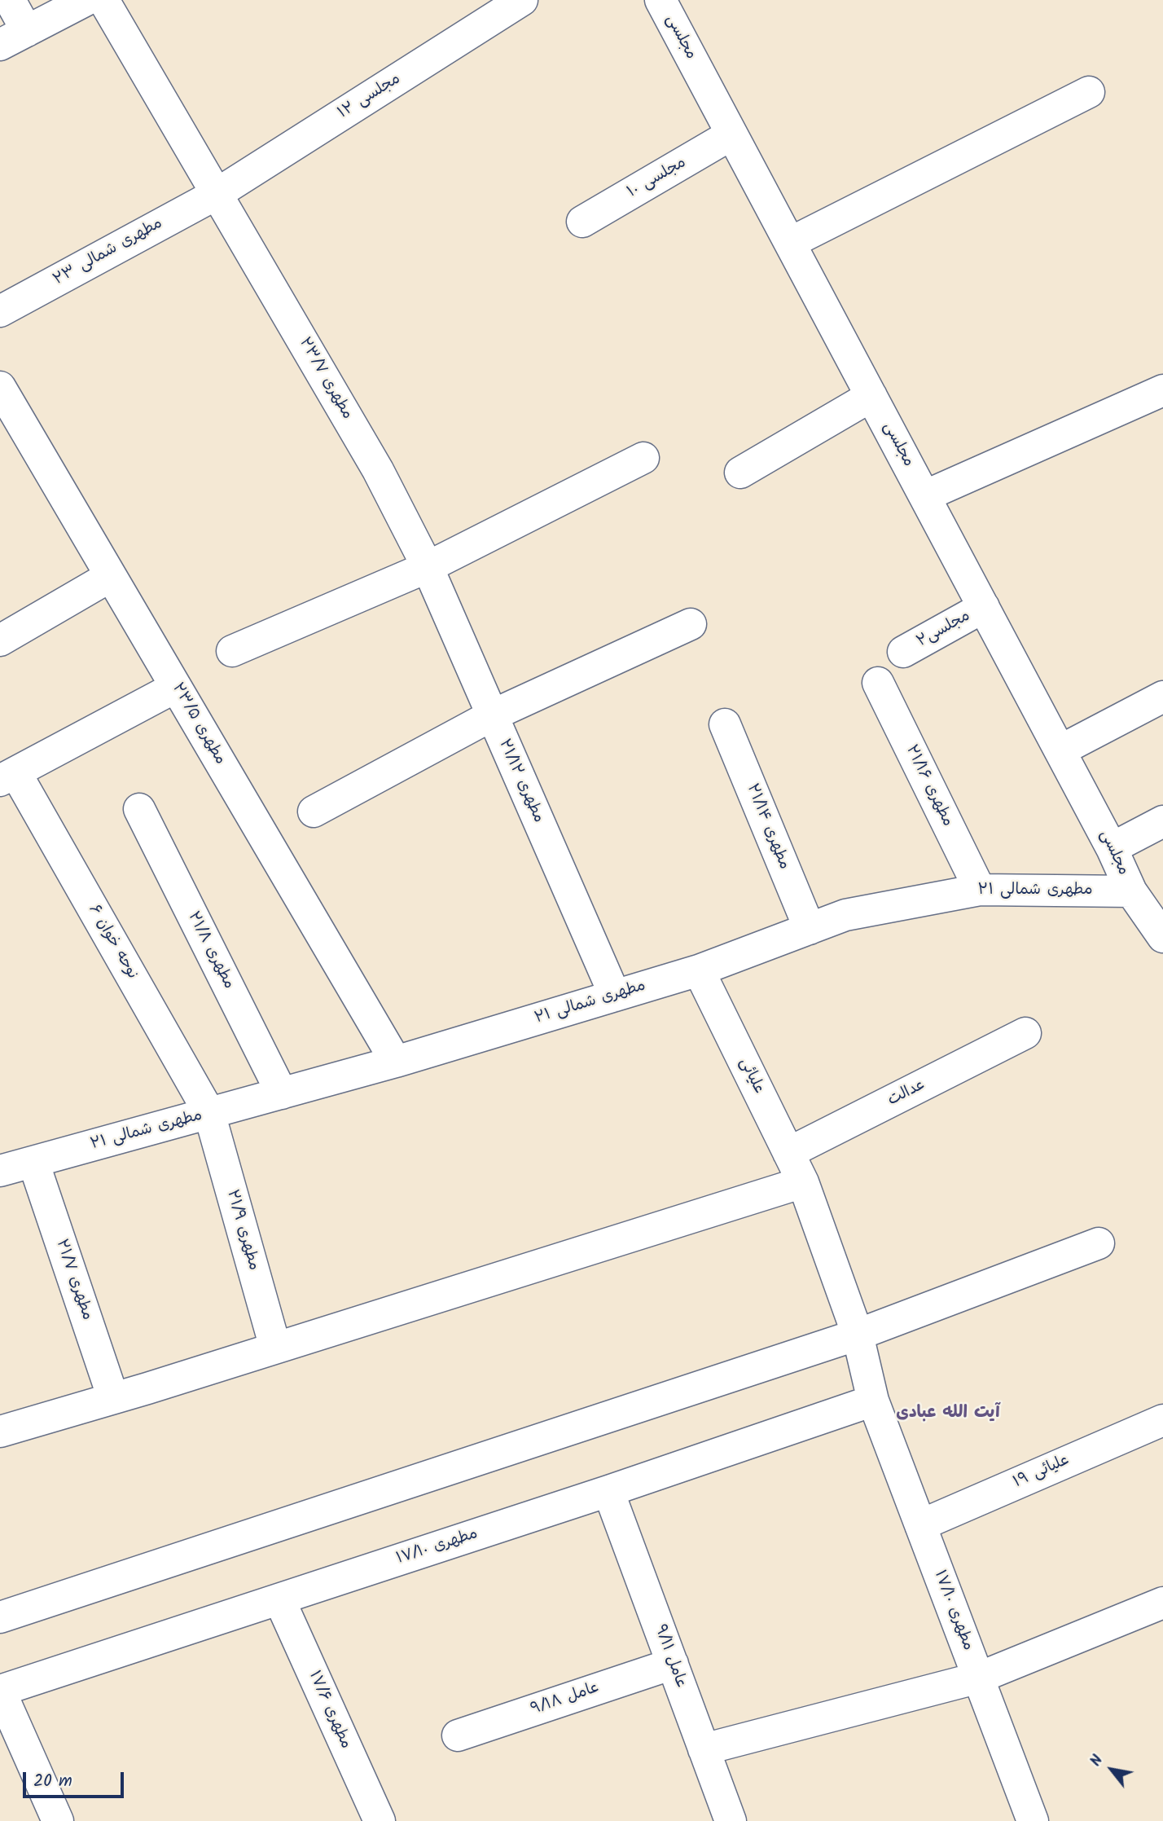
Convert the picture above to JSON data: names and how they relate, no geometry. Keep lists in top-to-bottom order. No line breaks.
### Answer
{"streets":{"street":["مجلسی","مجلسی ۱۲","مجلسی ۱۰","مطهری شمالی ۲۳","مطهری ۲۳/۷","مجلسی۲","مطهری ۲۳/۵","مطهری ۲۱/۱۲","مطهری ۲۱/۱۶","مطهری ۲۱/۱۴","مطهری شمالی ۲۱","نوحه خوان ۶","مطهری ۲۱/۸","علیائی","عدالت","مطهری ۲۱/۹","مطهری ۲۱/۷","علیائی ۱۹","مطهری ۱۷/۱۰","عامل ۹/۱۱","عامل ۹/۱۸","مطهری ۱۷/۶"]},"crossings":[["مجلسی","مجلسی ۱۰"],["مجلسی","مجلسی۲"],["مجلسی","مطهری شمالی ۲۱"],["مجلسی ۱۲","مطهری شمالی ۲۳"],["مجلسی ۱۲","مطهری ۲۳/۷"],["مطهری شمالی ۲۳","مطهری ۲۳/۷"],["مطهری ۲۳/۷","مطهری ۲۱/۱۲"],["مطهری ۲۳/۵","مطهری شمالی ۲۱"],["مطهری ۲۱/۱۲","مطهری شمالی ۲۱"],["مطهری ۲۱/۱۶","مطهری شمالی ۲۱"],["مطهری ۲۱/۱۴","مطهری شمالی ۲۱"],["مطهری شمالی ۲۱","نوحه خوان ۶"],["مطهری شمالی ۲۱","مطهری ۲۱/۸"],["مطهری شمالی ۲۱","علیائی"],["مطهری شمالی ۲۱","مطهری ۲۱/۹"],["مطهری شمالی ۲۱","مطهری ۲۱/۷"],["نوحه خوان ۶","مطهری ۲۱/۹"],["علیائی","عدالت"],["علیائی","مطهری ۱۷/۱۰"],["علیائی ۱۹","مطهری ۱۷/۱۰"],["مطهری ۱۷/۱۰","عامل ۹/۱۱"],["مطهری ۱۷/۱۰","مطهری ۱۷/۶"],["عامل ۹/۱۱","عامل ۹/۱۸"]],"districts":["آیت الله عبادی"],"scale_bar":"20 m","north":"top left"}
